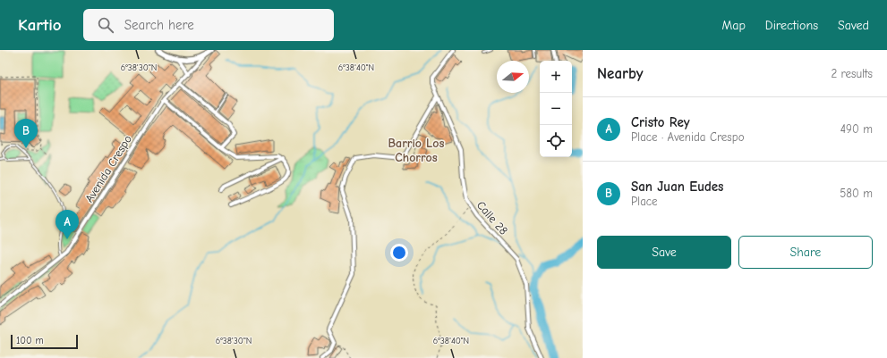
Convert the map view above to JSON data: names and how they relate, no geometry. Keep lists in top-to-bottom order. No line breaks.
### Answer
{"streets":{"main road":["Avenida Crespo"],"street":["Calle 28"]},"districts":["Barrio Los Chorros"],"scale_bar":"100 m","north":"right","page":{"header":"Kartio","search":"Search here","nav":["Map","Directions","Saved"],"heading":["Nearby","2 results"],"map_buttons":["+","−"],"list":[{"mark":"A","name":"Cristo Rey","note":"Place · Avenida Crespo","value":"490 m"},{"mark":"B","name":"San Juan Eudes","note":"Place","value":"580 m"}],"pins":["B","A"],"buttons":["Save","Share"],"scale":"100 m"},"coordinates":["6°38'30\"N","6°38'40\"N"]}
